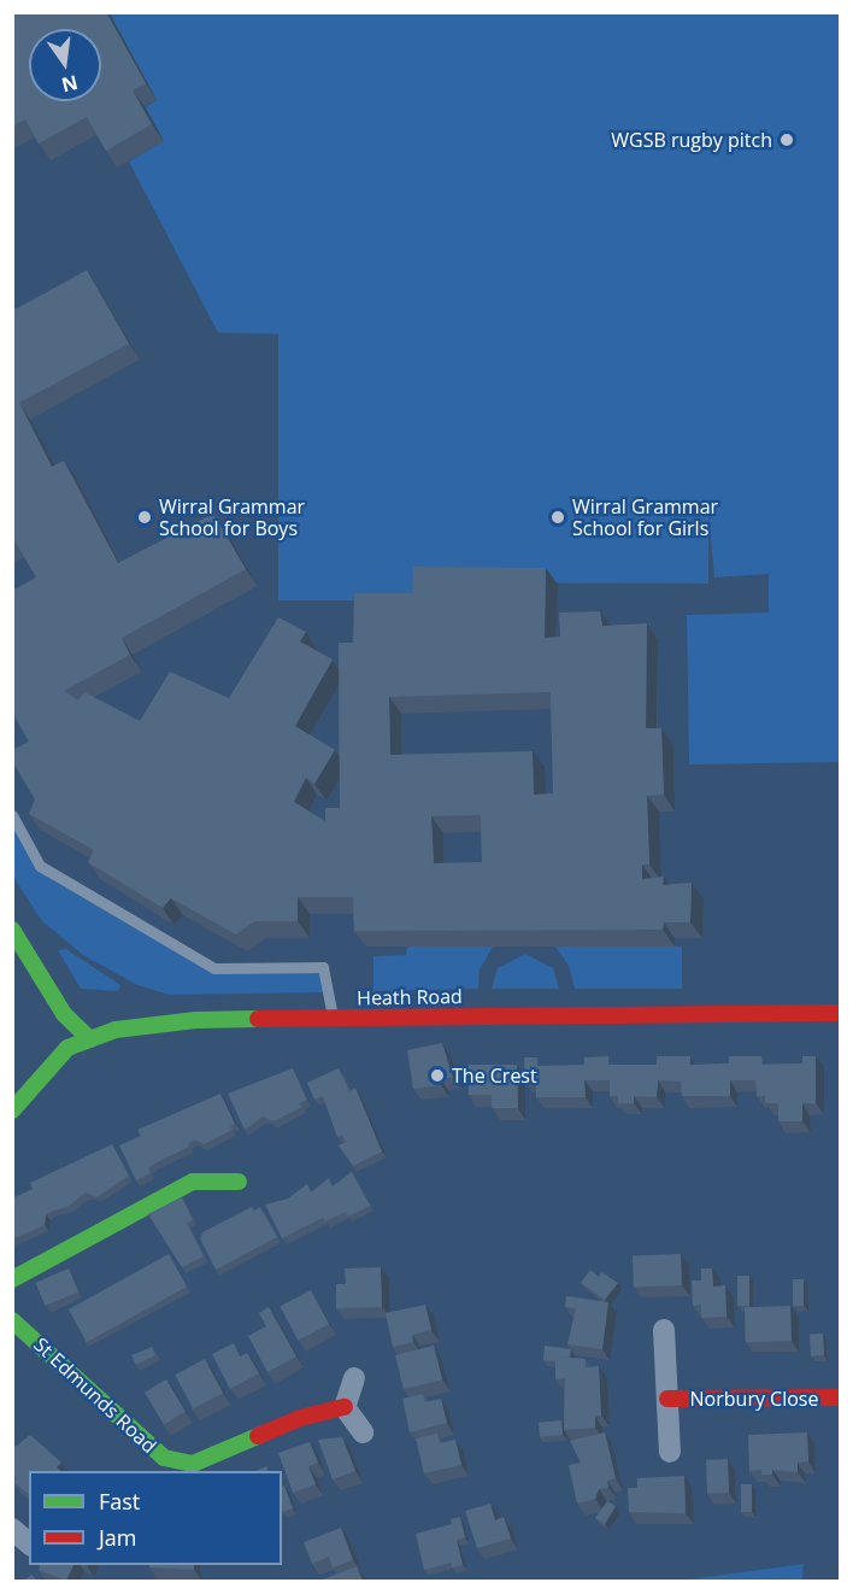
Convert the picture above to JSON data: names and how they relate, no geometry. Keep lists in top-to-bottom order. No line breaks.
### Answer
{"streets":{"street":["Heath Road","St Edmunds Road","Norbury Close"]},"places":["WGSB rugby pitch","Wirral Grammar School for Boys","Wirral Grammar School for Girls","The Crest"],"legend":["Fast","Jam"],"north":"bottom"}
